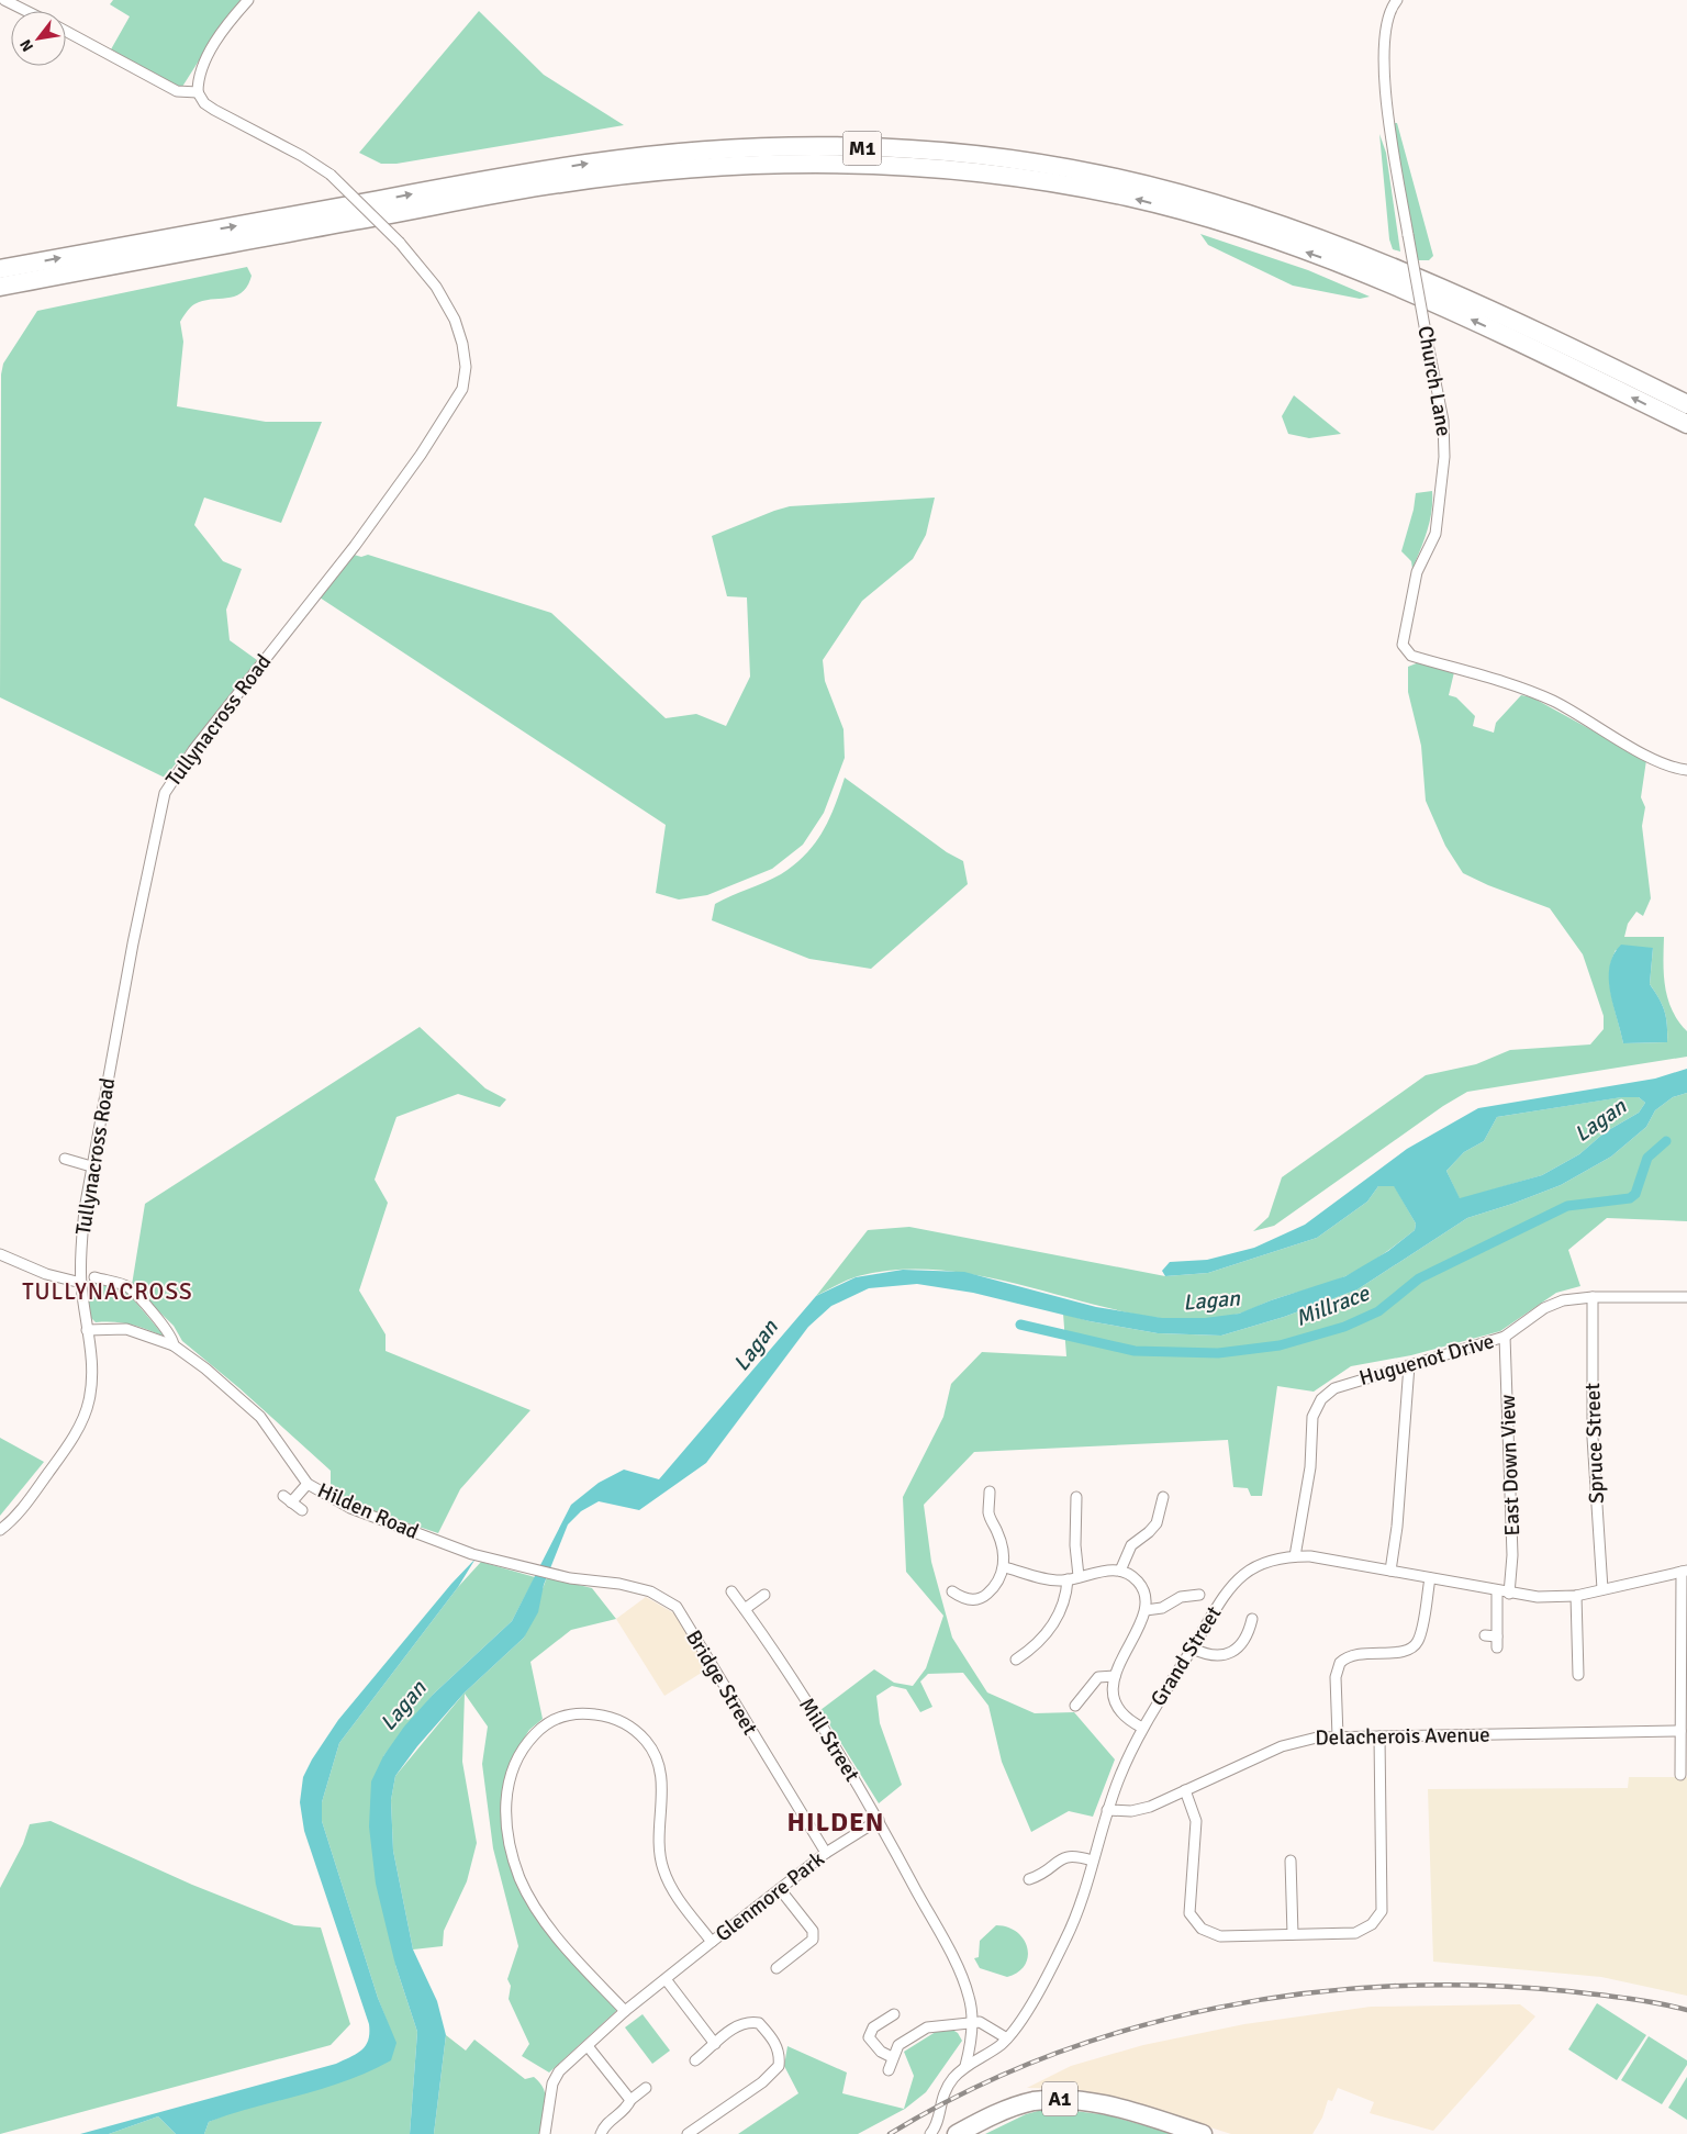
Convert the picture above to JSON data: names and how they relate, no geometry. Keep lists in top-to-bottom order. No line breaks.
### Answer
{"streets":{"highway":["M1","A1"],"street":["Church Lane","Tullynacross Road","Huguenot Drive","Spruce Street","East Down View","Hilden Road","Grand Street","Bridge Street","Delacherois Avenue","Mill Street","Glenmore Park"]},"crossings":[["Tullynacross Road","Hilden Road"],["Huguenot Drive","Spruce Street"],["Huguenot Drive","East Down View"],["Huguenot Drive","Grand Street"],["Spruce Street","Grand Street"],["East Down View","Grand Street"],["Hilden Road","Bridge Street"],["Grand Street","Delacherois Avenue"],["Grand Street","Mill Street"],["Bridge Street","Glenmore Park"],["Mill Street","Glenmore Park"]],"districts":["TULLYNACROSS","HILDEN"],"water":["Lagan","Millrace"],"north":"bottom left"}
